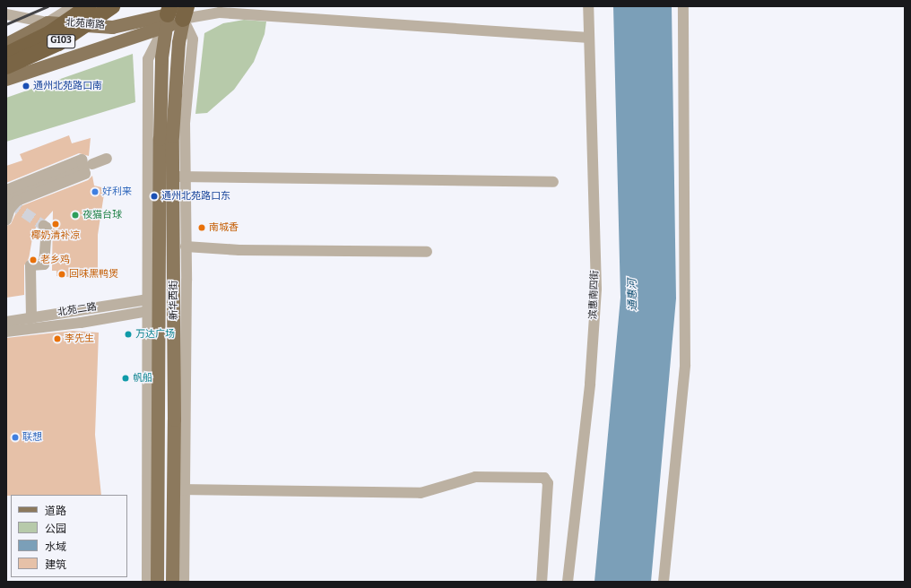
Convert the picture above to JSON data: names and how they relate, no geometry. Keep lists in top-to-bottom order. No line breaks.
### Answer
{"streets":{"highway":["G103"],"main road":["北苑南路","新华西街"],"street":["滨惠南四街","北苑二路"]},"crossings":[["北苑南路","新华西街"]],"water":["通惠河"],"places":["通州北苑路口南","好利来","通州北苑路口东","夜猫台球","椰奶清补凉","南城香","老乡鸡","回味黑鸭煲","万达广场","李先生","帆船","联想"],"legend":["道路","公园","水域","建筑"]}
